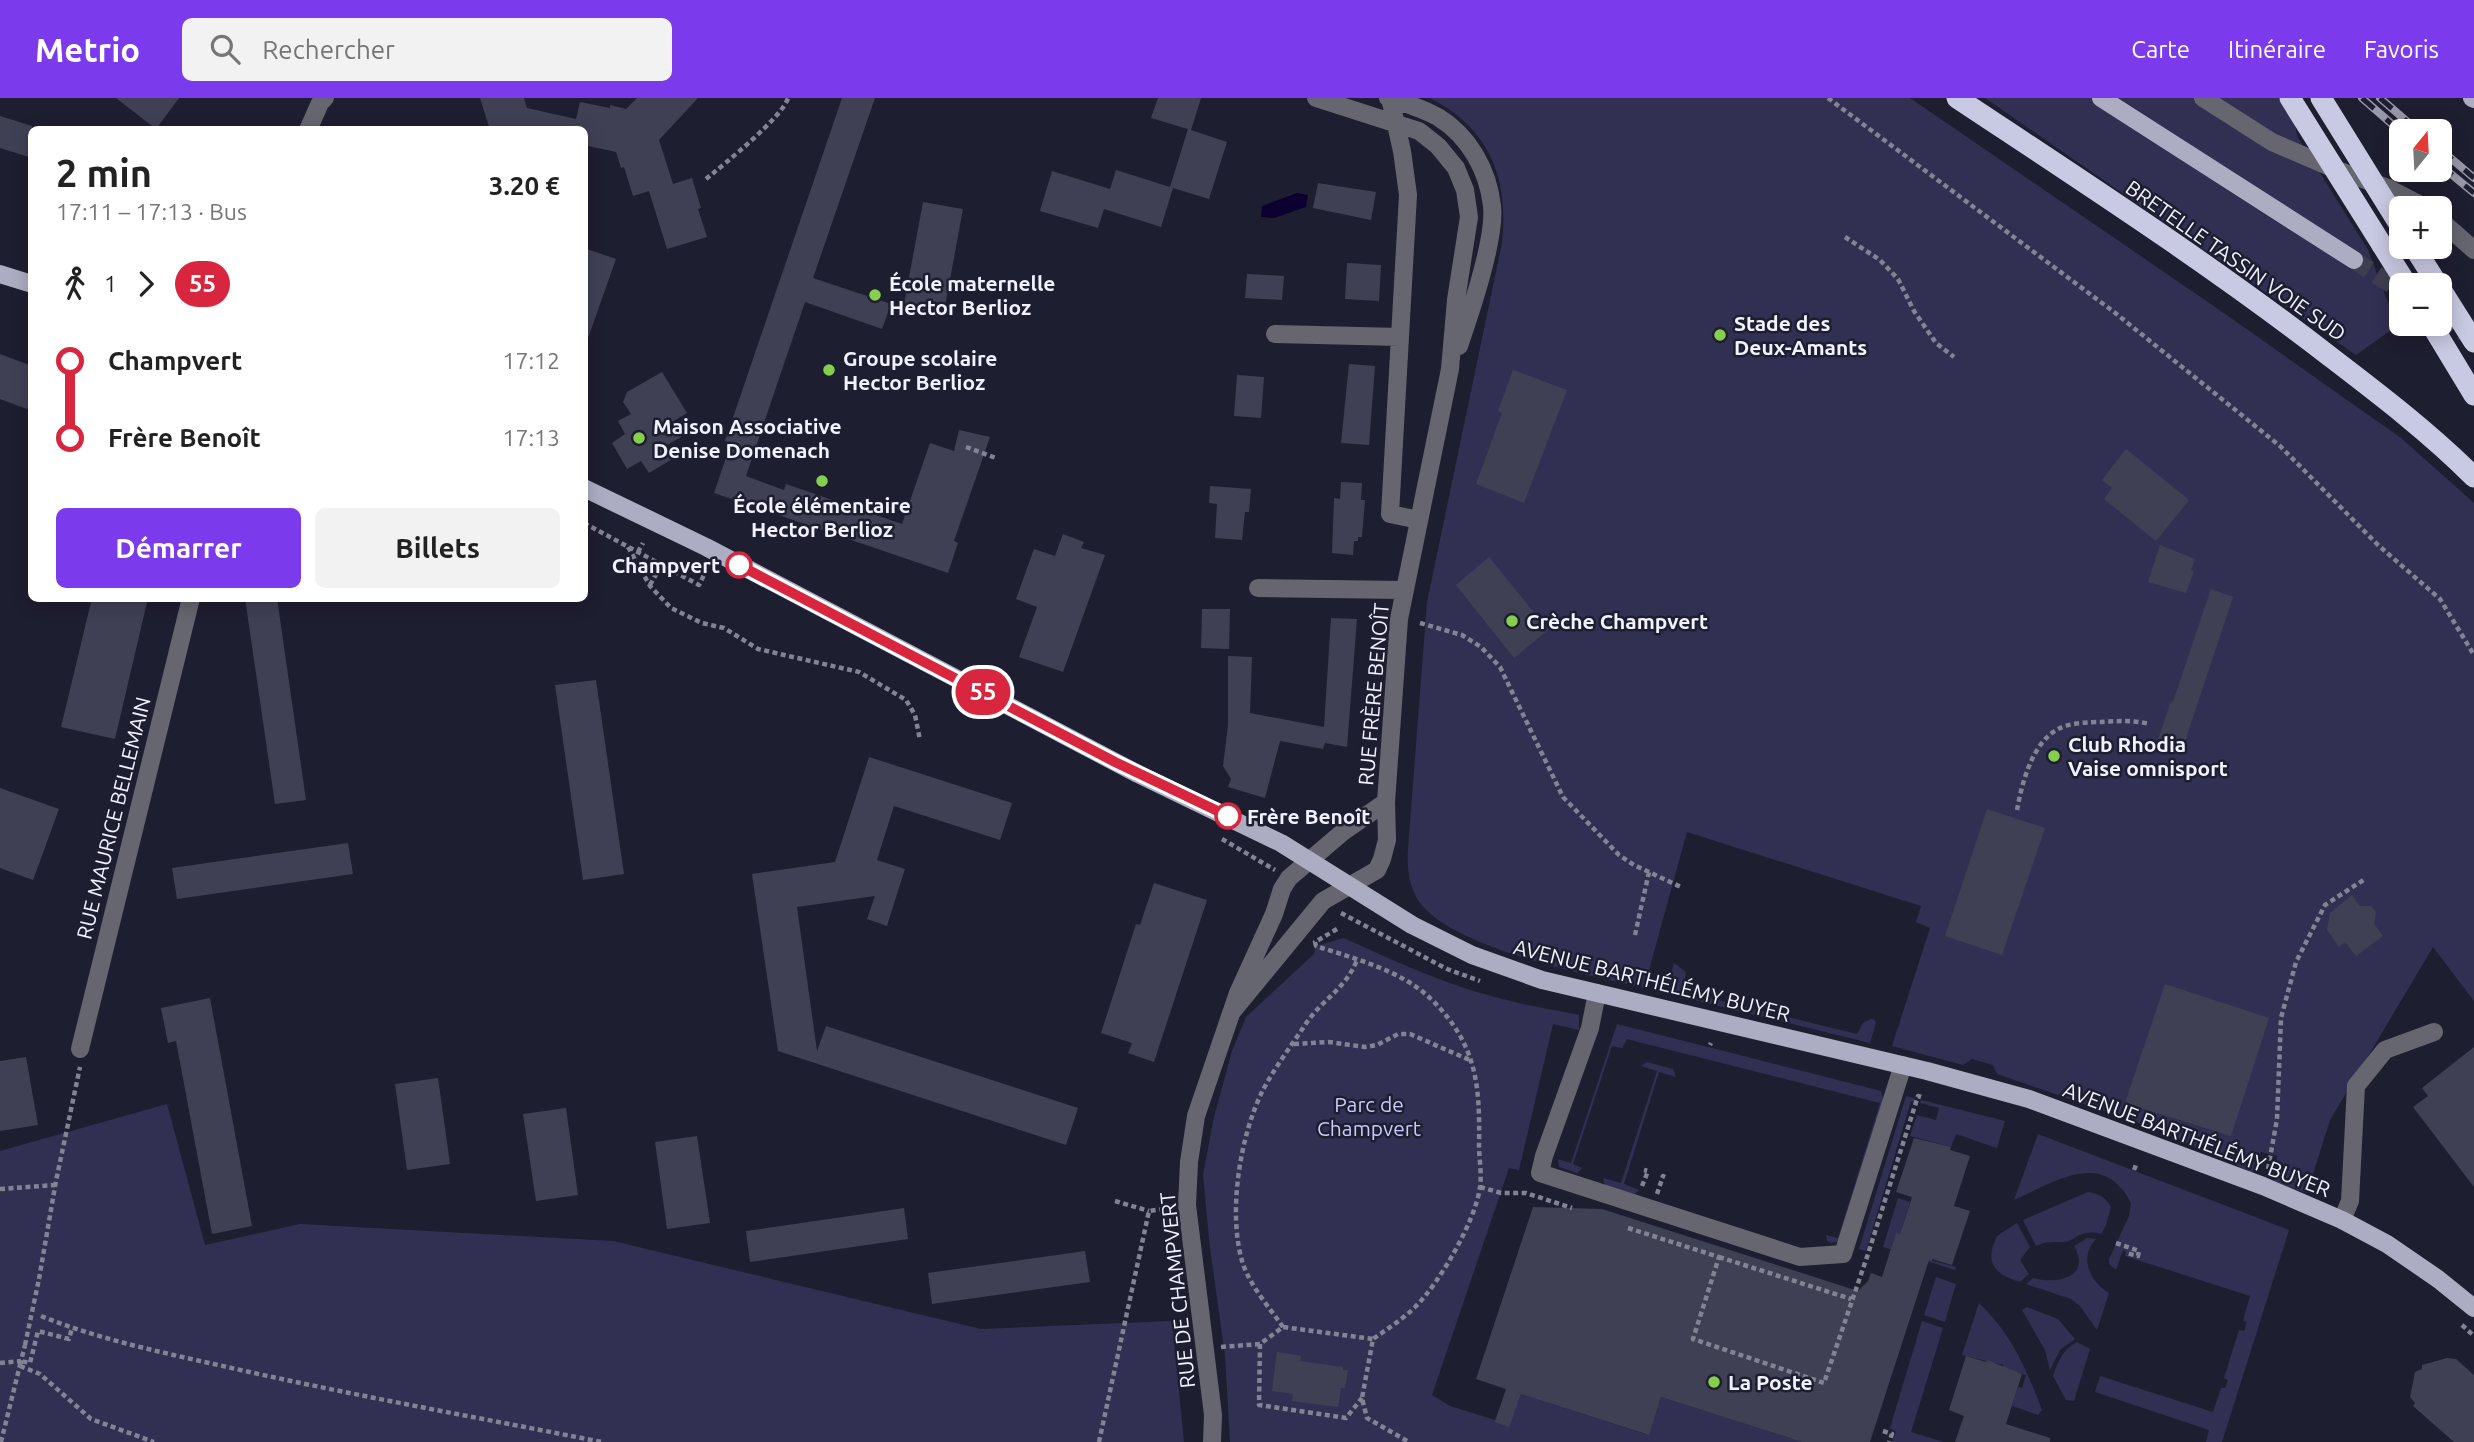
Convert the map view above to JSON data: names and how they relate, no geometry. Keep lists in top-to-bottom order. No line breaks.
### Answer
{"streets":{"highway":["BRETELLE TASSIN VOIE SUD"],"main road":["AVENUE BARTHÉLÉMY BUYER"],"street":["RUE FRÈRE BENOÎT","RUE MAURICE BELLEMAIN","RUE DE CHAMPVERT"]},"crossings":[["RUE FRÈRE BENOÎT","AVENUE BARTHÉLÉMY BUYER"],["RUE FRÈRE BENOÎT","RUE DE CHAMPVERT"],["AVENUE BARTHÉLÉMY BUYER","RUE DE CHAMPVERT"]],"parks":["Parc de Champvert"],"places":["École maternelle Hector Berlioz","Stade des Deux-Amants","Groupe scolaire Hector Berlioz","Maison Associative Denise Domenach","École élémentaire Hector Berlioz","Champvert","Crèche Champvert","Club Rhodia Vaise omnisport","Frère Benoît","La Poste"],"lines":["bus line 55"],"north":"top","page":{"header":"Metrio","search":"Rechercher","nav":["Carte","Itinéraire","Favoris"],"on_map":"55","map_buttons":["+","−"],"heading":["2 min","17:11 – 17:13 · Bus","3.20 €"],"legs":["1","55"],"list":[{"name":"Champvert","value":"17:12"},{"name":"Frère Benoît","value":"17:13"}],"buttons":["Démarrer","Billets"]}}
